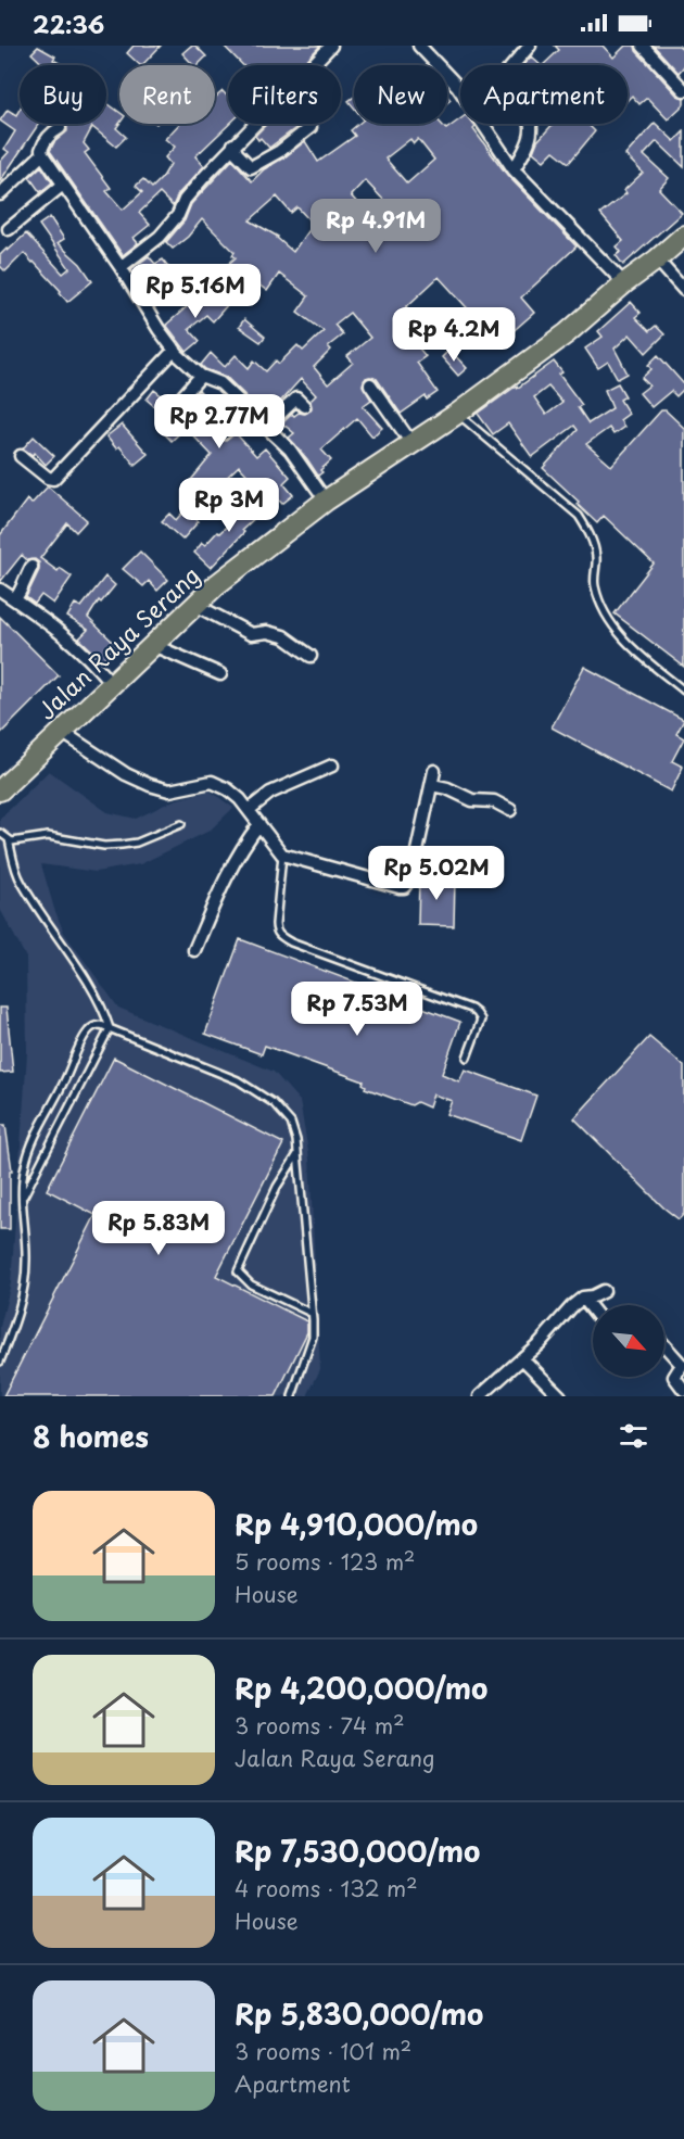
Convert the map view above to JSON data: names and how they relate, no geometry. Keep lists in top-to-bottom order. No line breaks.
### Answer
{"streets":{"highway":["Jalan Raya Serang"]},"north":"bottom right","page":{"status":"22:36","chip":["Buy","Rent","Filters","New","Apartment"],"price":["Rp 4.91M","Rp 5.16M","Rp 4.2M","Rp 2.77M","Rp 3M","Rp 5.02M","Rp 7.53M","Rp 5.83M"],"heading":"8 homes","list":[{"name":"Rp 4,910,000/mo","note":"5 rooms · 123 m² · House"},{"name":"Rp 4,200,000/mo","note":"3 rooms · 74 m² · Jalan Raya Serang"},{"name":"Rp 7,530,000/mo","note":"4 rooms · 132 m² · House"},{"name":"Rp 5,830,000/mo","note":"3 rooms · 101 m² · Apartment"}]}}
